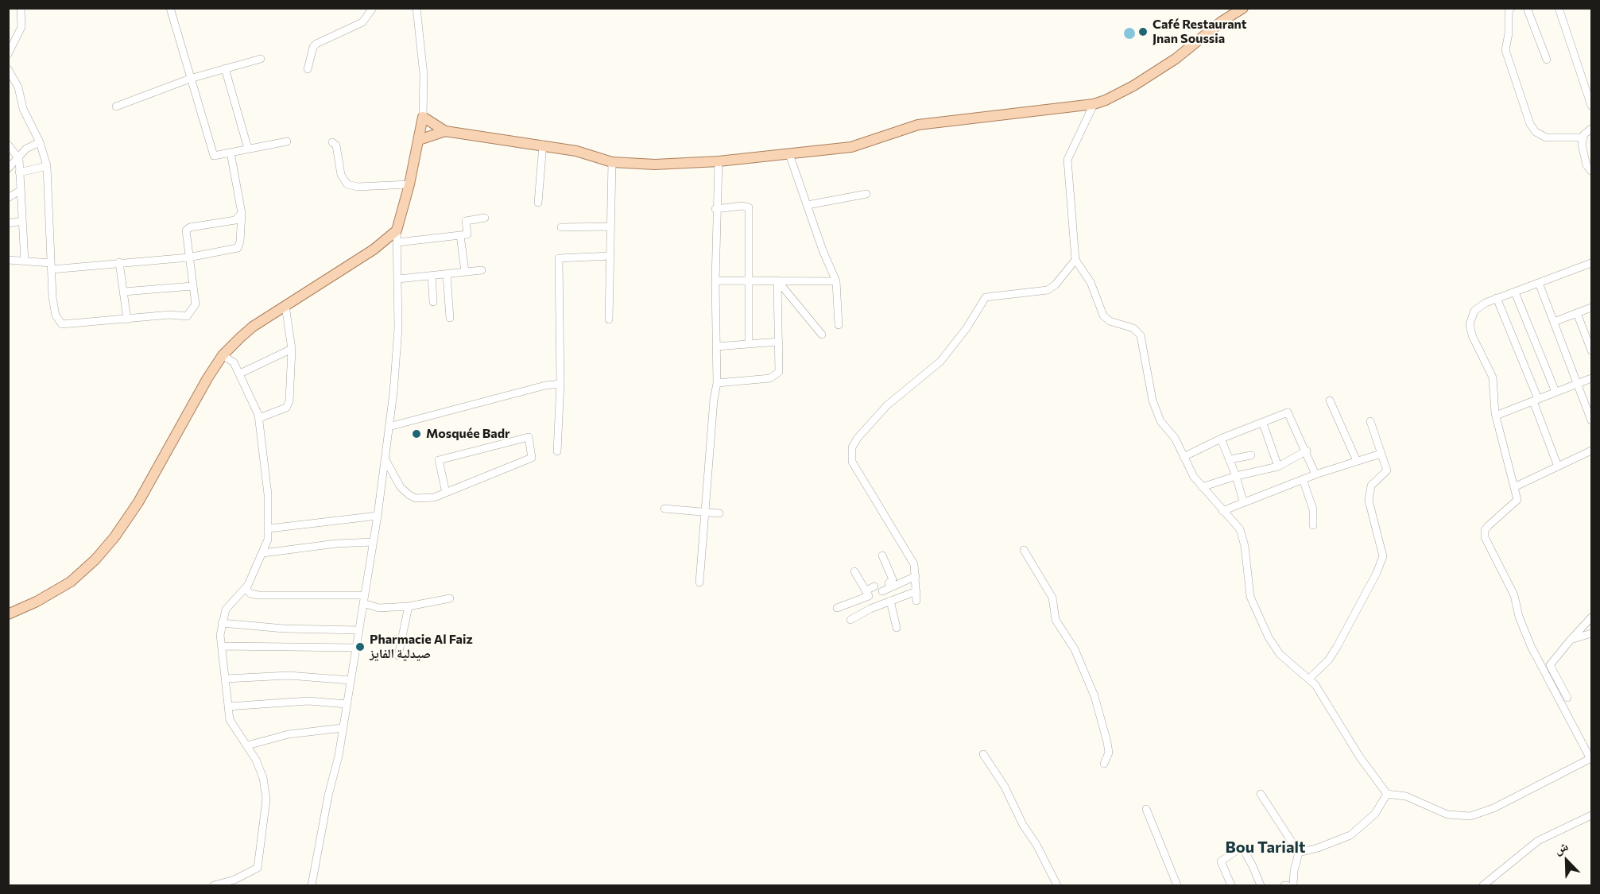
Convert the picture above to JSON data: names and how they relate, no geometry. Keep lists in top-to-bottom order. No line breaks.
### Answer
{"districts":["Bou Tarialt"],"places":["Café Restaurant Jnan Soussia","Mosquée Badr","Pharmacie Al Faiz صيدلية الفايز"],"north":"top left"}
